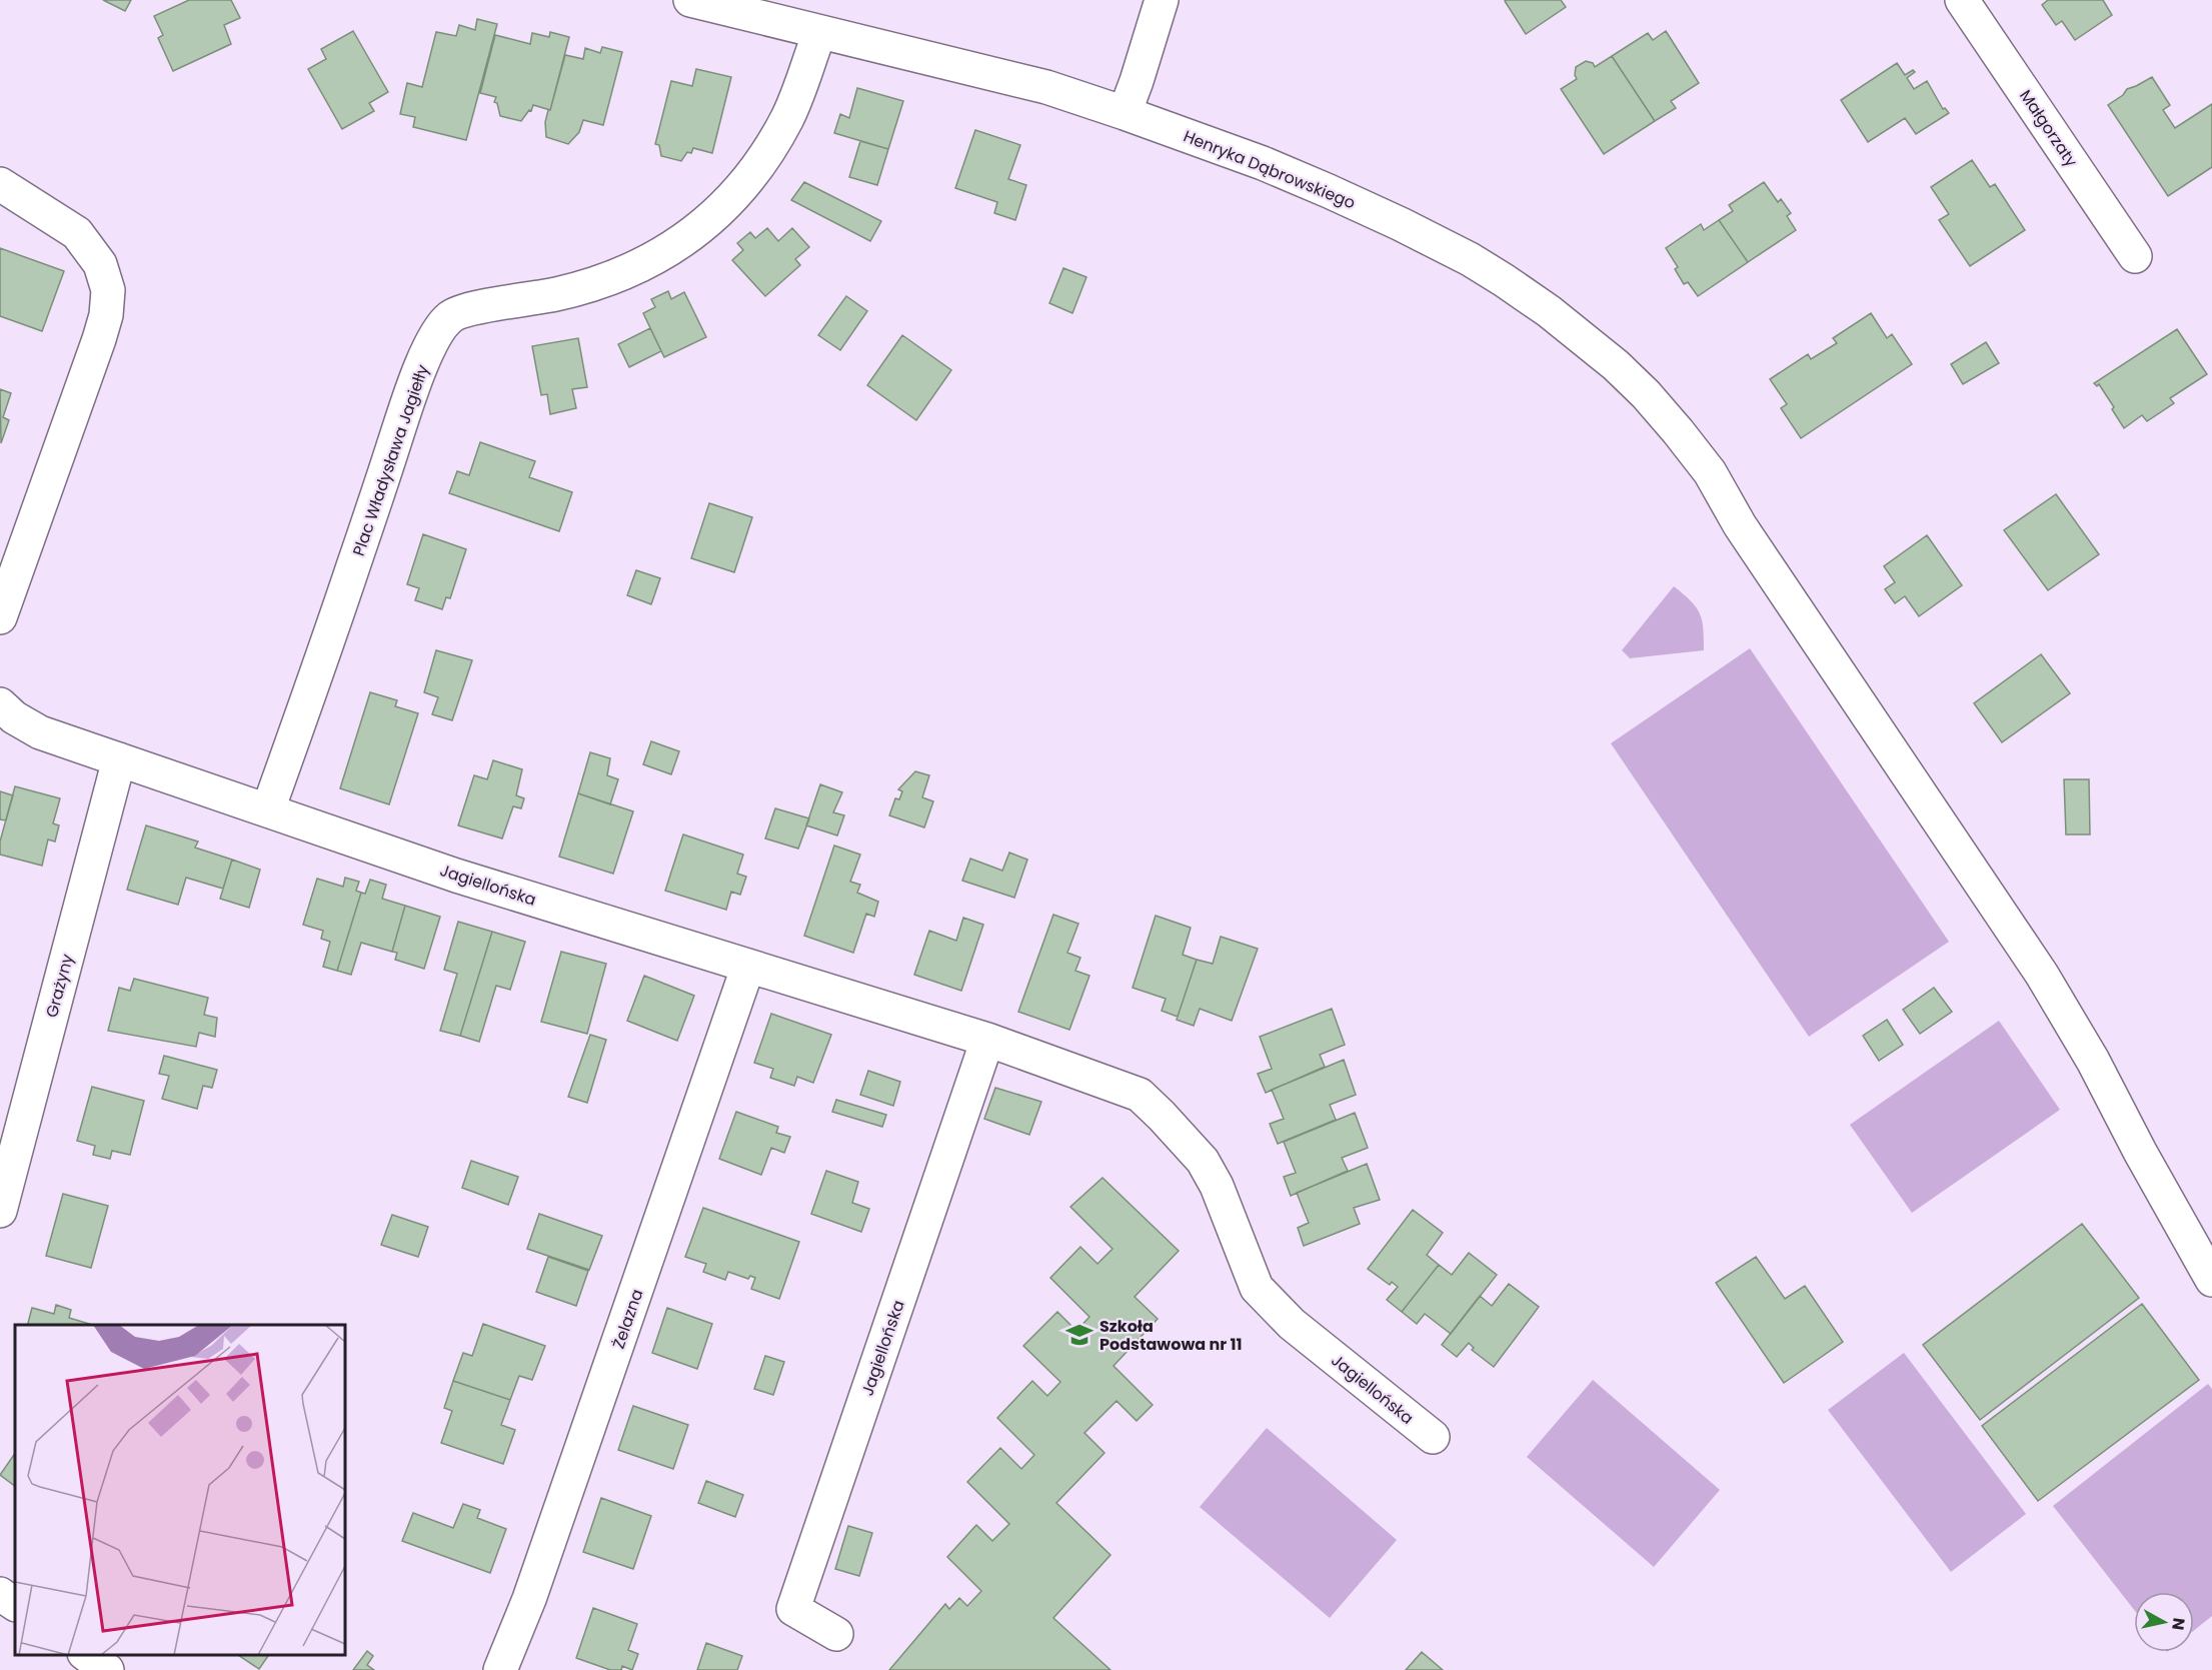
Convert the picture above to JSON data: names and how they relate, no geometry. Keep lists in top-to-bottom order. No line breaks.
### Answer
{"streets":{"street":["Małgorzaty","Henryka Dąbrowskiego","Plac Władysława Jagiełły","Jagiellońska","Grażyny","Żelazna"]},"crossings":[["Henryka Dąbrowskiego","Plac Władysława Jagiełły"],["Plac Władysława Jagiełły","Jagiellońska"],["Jagiellońska","Grażyny"],["Jagiellońska","Żelazna"]],"places":{"school or university":["Szkoła Podstawowa nr 11"]},"north":"right"}
